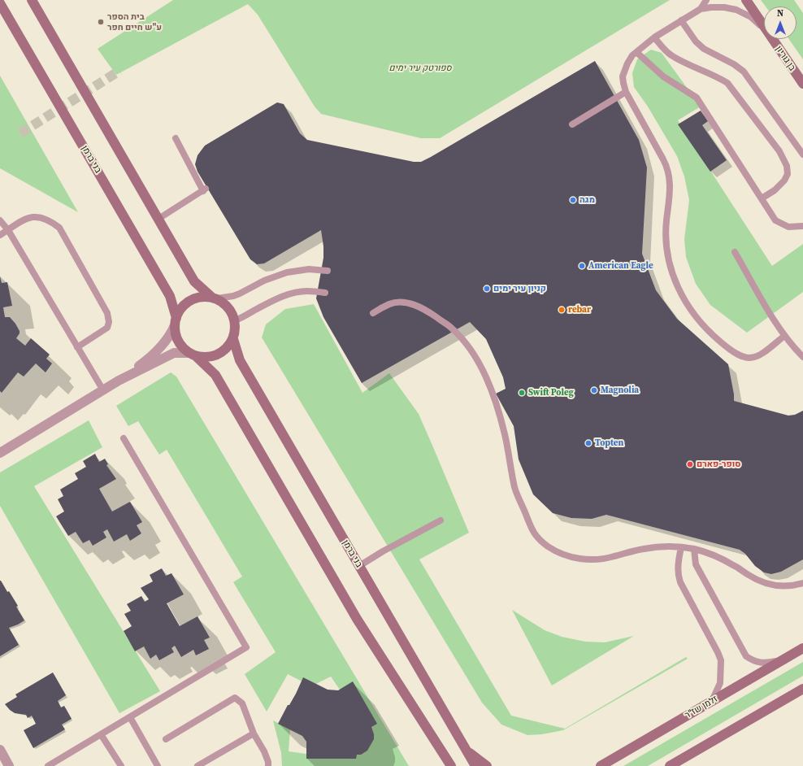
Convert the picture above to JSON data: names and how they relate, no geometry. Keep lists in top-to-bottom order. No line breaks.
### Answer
{"streets":{"street":["בן גוריון","בני ברמן","זלמן שז\"ר"]},"parks":["ספורטק עיר ימים"],"places":["בית הספר ע\"ש חיים חפר","מגה","American Eagle","קניון עיר ימים","rebar","Magnolia","Swift Poleg","Topten","סופר-פארם"],"north":"top"}
